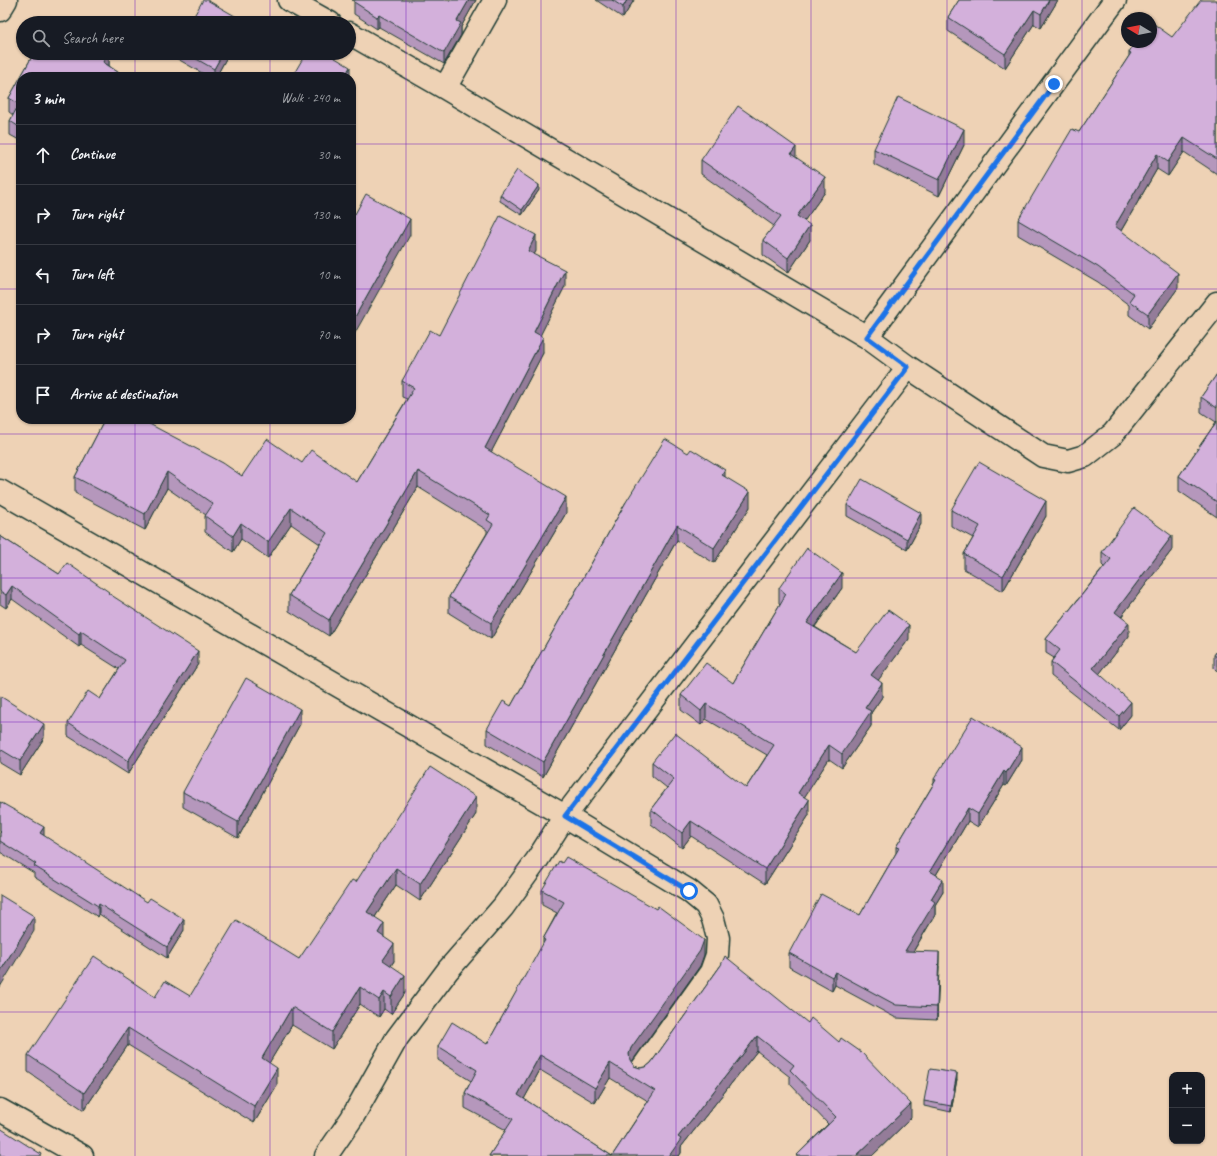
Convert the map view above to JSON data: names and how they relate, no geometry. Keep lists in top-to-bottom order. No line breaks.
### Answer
{"north":"left","page":{"search":"Search here","heading":["3 min","Walk · 240 m"],"list":[["Continue","30 m"],["Turn right","130 m"],["Turn left","10 m"],["Turn right","70 m"],"Arrive at destination"],"map_buttons":["+","−"]}}
